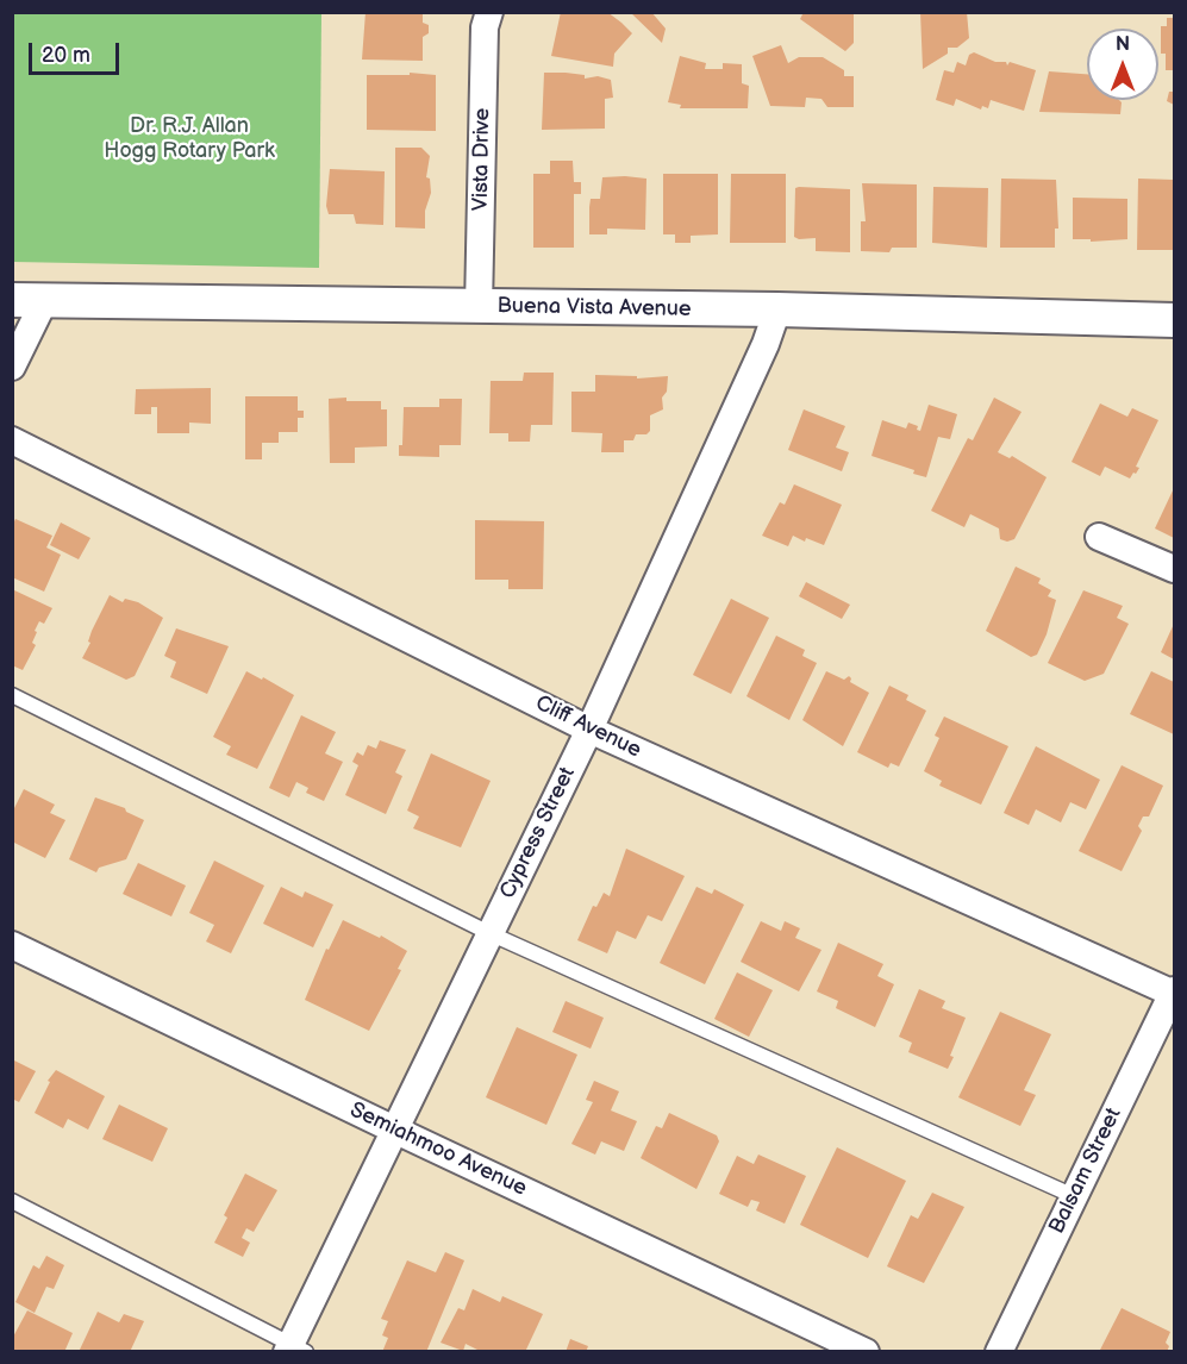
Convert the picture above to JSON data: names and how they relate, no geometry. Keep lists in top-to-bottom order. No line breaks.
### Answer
{"streets":{"street":["Vista Drive","Buena Vista Avenue","Cliff Avenue","Cypress Street","Semiahmoo Avenue","Balsam Street"]},"crossings":[["Vista Drive","Buena Vista Avenue"],["Buena Vista Avenue","Cypress Street"],["Cliff Avenue","Cypress Street"],["Cliff Avenue","Balsam Street"],["Cypress Street","Semiahmoo Avenue"]],"parks":["Dr. R.J. Allan Hogg Rotary Park"],"scale_bar":"20 m","north":"top"}
